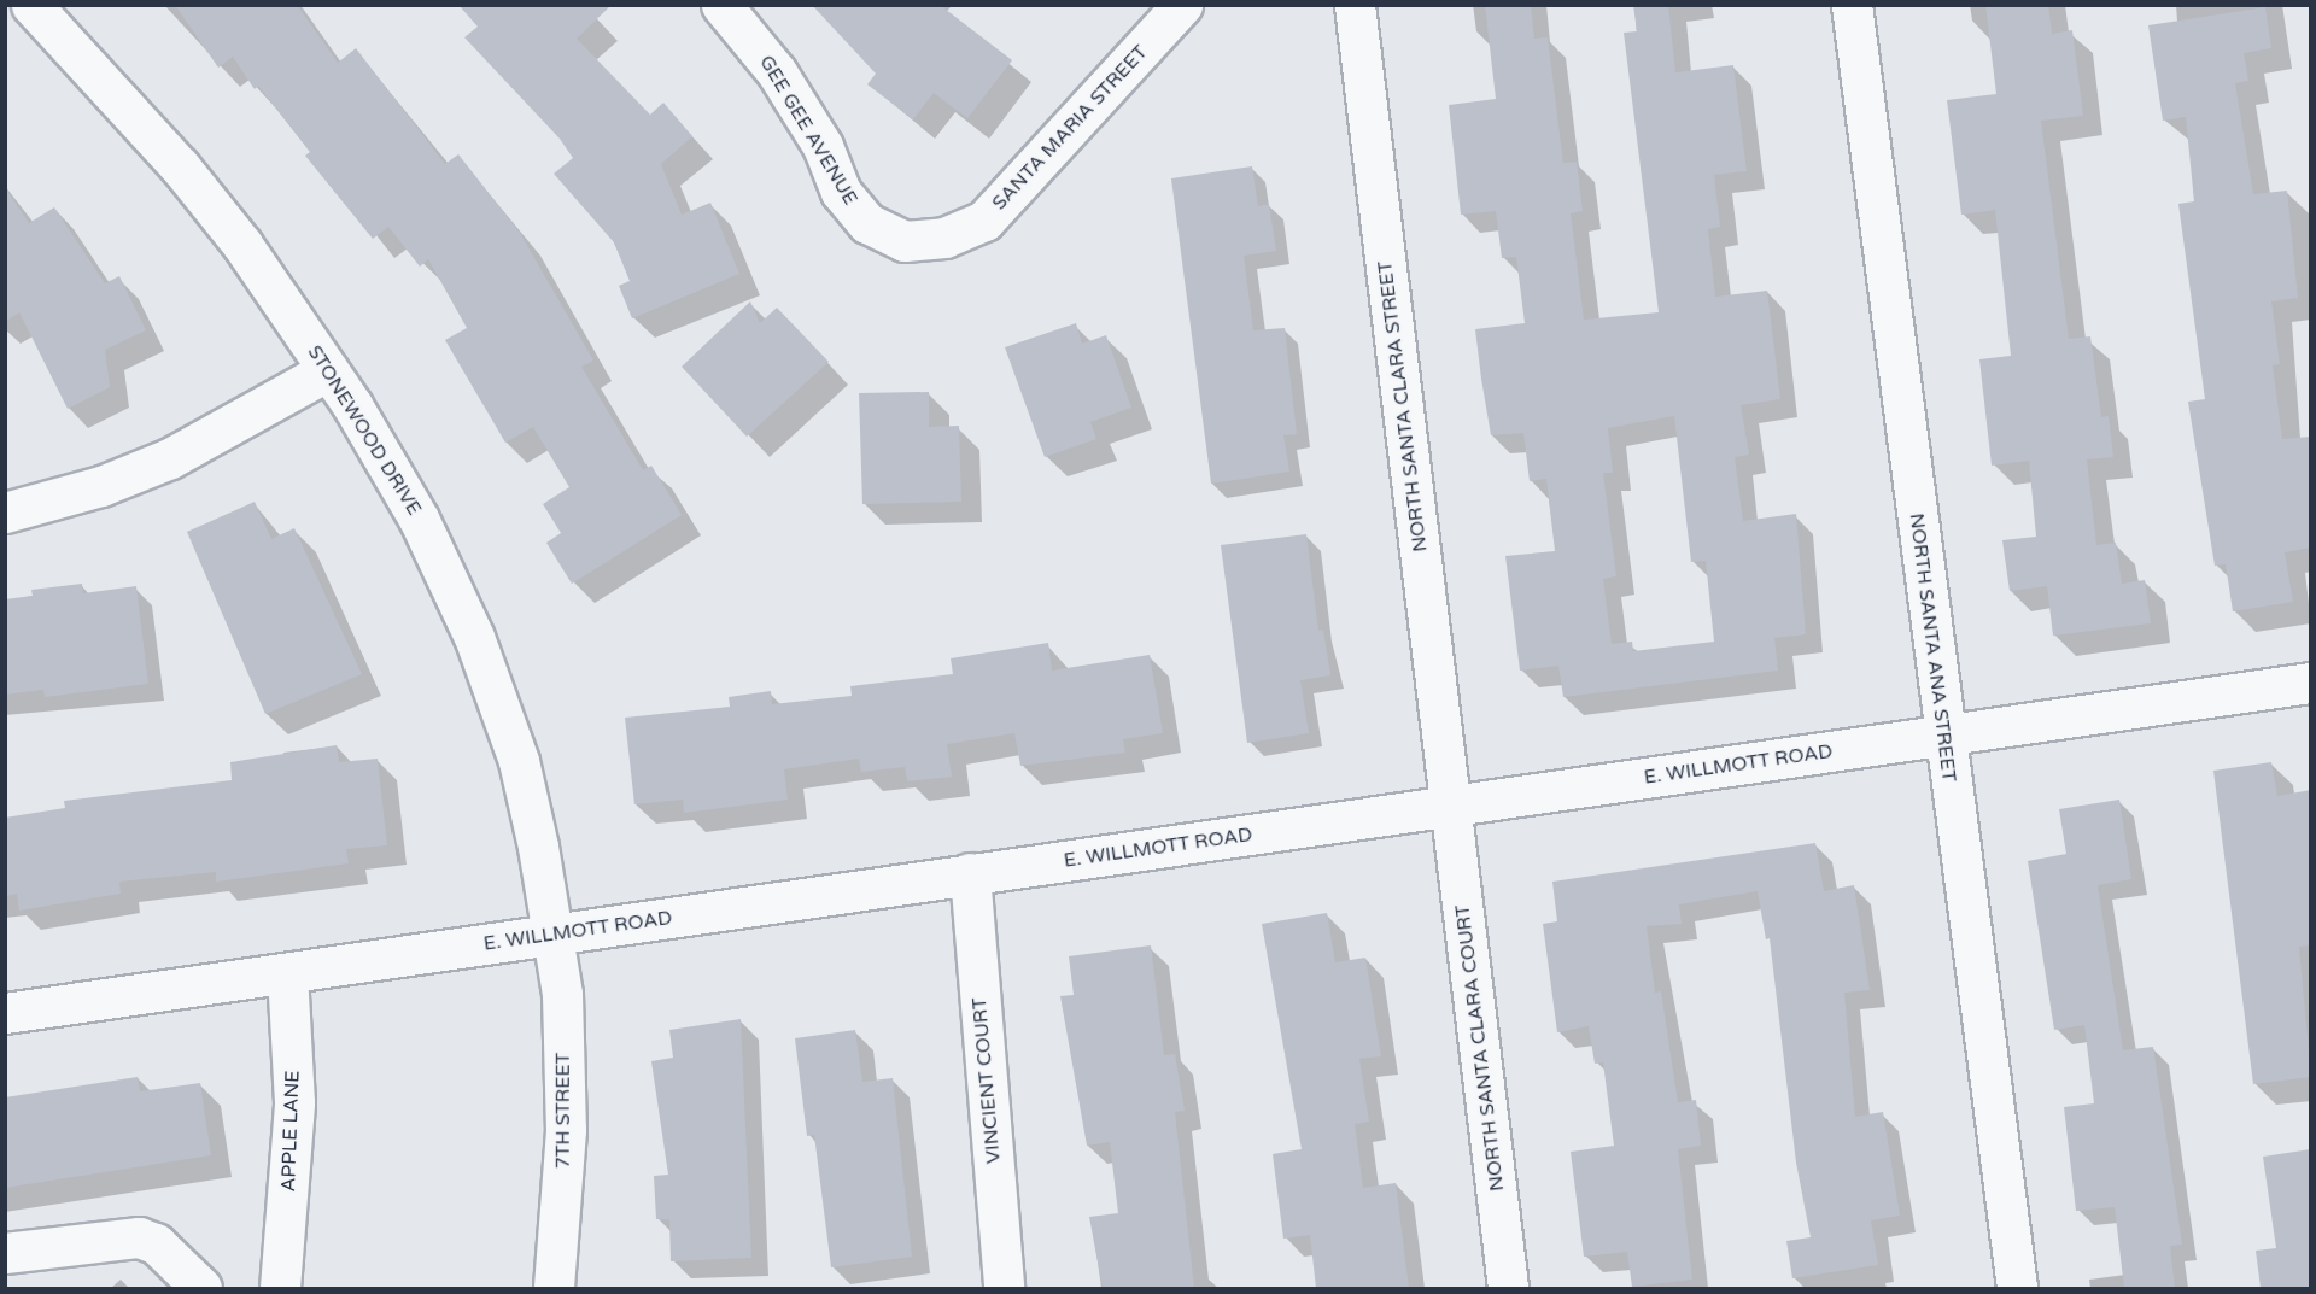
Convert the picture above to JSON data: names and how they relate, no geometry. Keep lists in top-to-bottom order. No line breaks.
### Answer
{"streets":{"street":["SANTA MARIA STREET","GEE GEE AVENUE","NORTH SANTA CLARA STREET","STONEWOOD DRIVE","NORTH SANTA ANA STREET","E. WILLMOTT ROAD","NORTH SANTA CLARA COURT","VINCIENT COURT","7TH STREET","APPLE LANE"]},"crossings":[["SANTA MARIA STREET","GEE GEE AVENUE"],["NORTH SANTA CLARA STREET","E. WILLMOTT ROAD"],["NORTH SANTA CLARA STREET","NORTH SANTA CLARA COURT"],["STONEWOOD DRIVE","E. WILLMOTT ROAD"],["STONEWOOD DRIVE","7TH STREET"],["NORTH SANTA ANA STREET","E. WILLMOTT ROAD"],["E. WILLMOTT ROAD","NORTH SANTA CLARA COURT"],["E. WILLMOTT ROAD","VINCIENT COURT"],["E. WILLMOTT ROAD","7TH STREET"],["E. WILLMOTT ROAD","APPLE LANE"]]}
